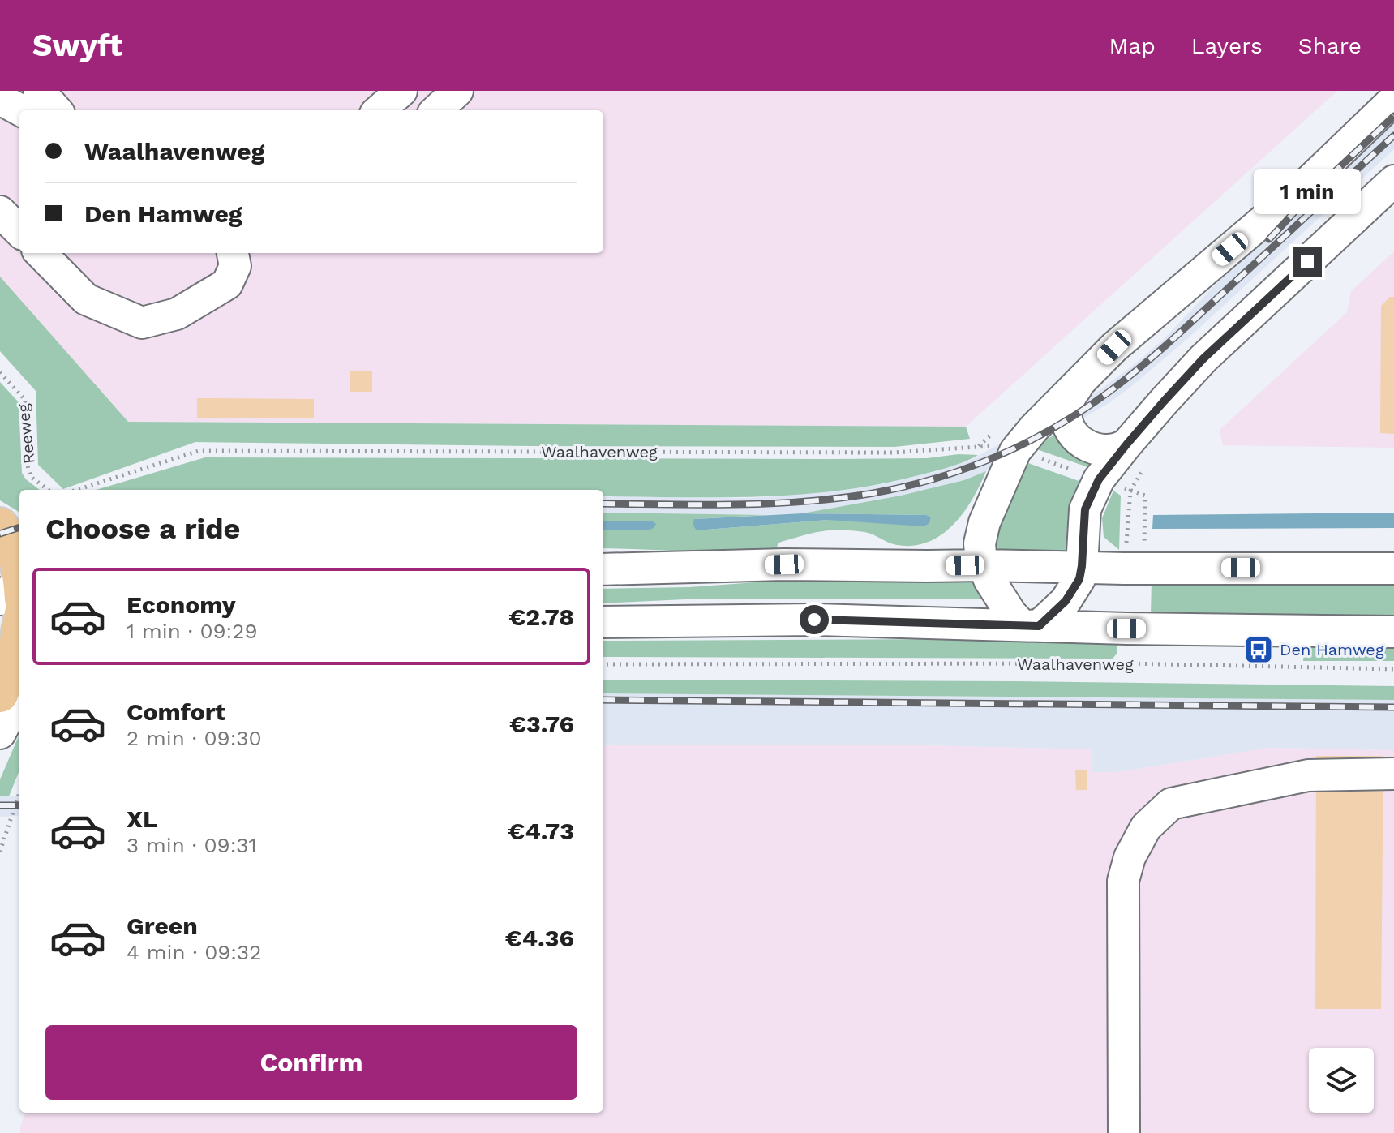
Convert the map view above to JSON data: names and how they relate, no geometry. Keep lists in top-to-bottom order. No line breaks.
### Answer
{"streets":{"path":["Reeweg","Waalhavenweg"]},"places":{"bus stop":["Den Hamweg"]},"page":{"header":"Swyft","nav":["Map","Layers","Share"],"banner":["Waalhavenweg","Den Hamweg"],"bubble":"1 min","heading":"Choose a ride","list":[{"name":"Economy","note":"1 min · 09:29","value":"€2.78"},{"name":"Comfort","note":"2 min · 09:30","value":"€3.76"},{"name":"XL","note":"3 min · 09:31","value":"€4.73"},{"name":"Green","note":"4 min · 09:32","value":"€4.36"}],"buttons":"Confirm"}}
